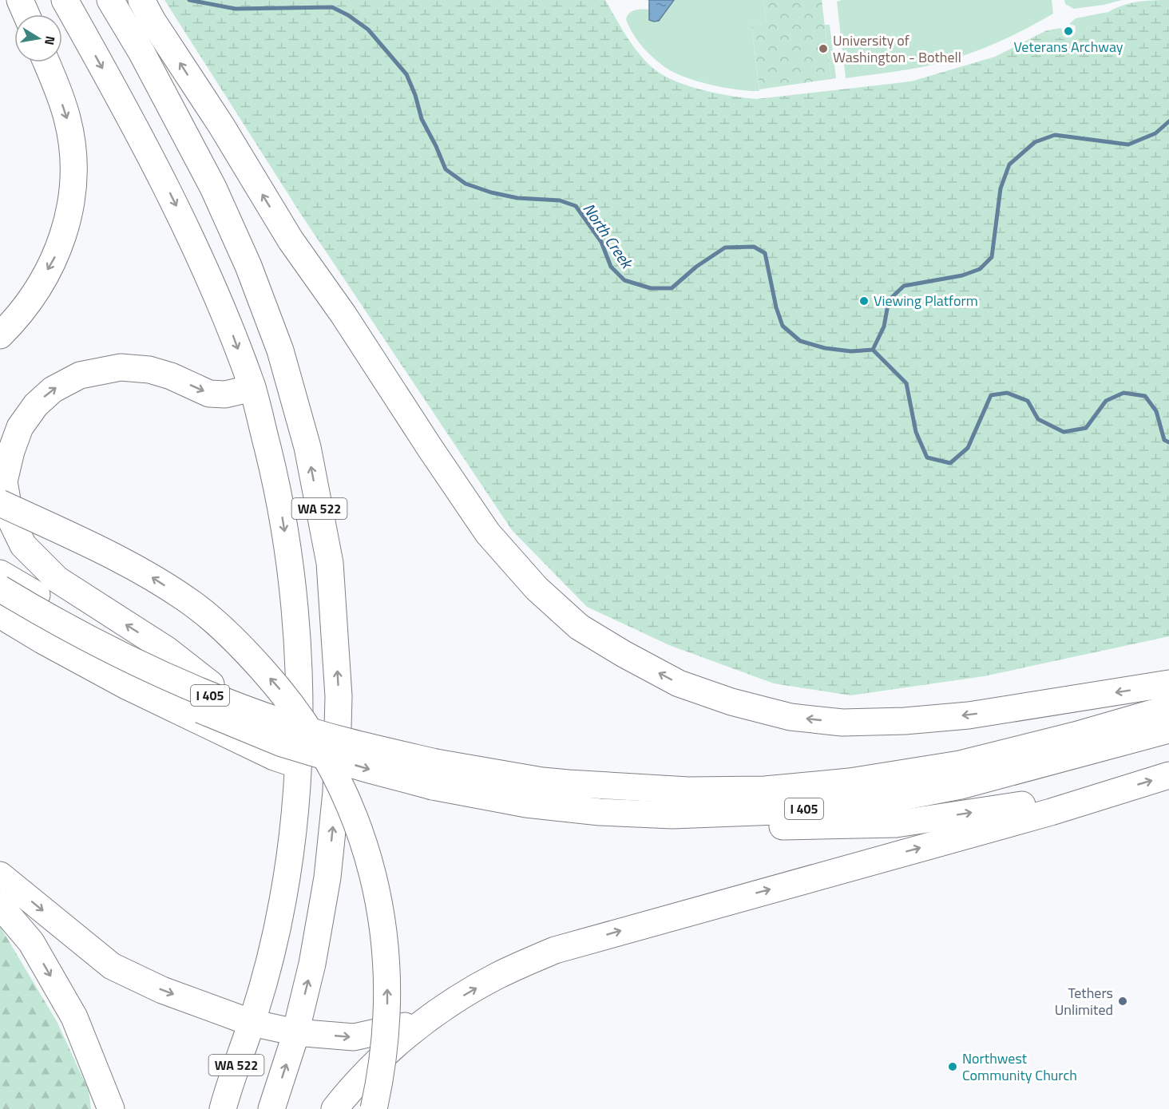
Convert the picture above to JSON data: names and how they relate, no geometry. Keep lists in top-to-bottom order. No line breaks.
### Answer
{"streets":{"highway":["WA 522","I 405"]},"water":["North Creek"],"places":["Veterans Archway","University of Washington - Bothell","Viewing Platform","Tethers Unlimited","Northwest Community Church"],"north":"right"}
